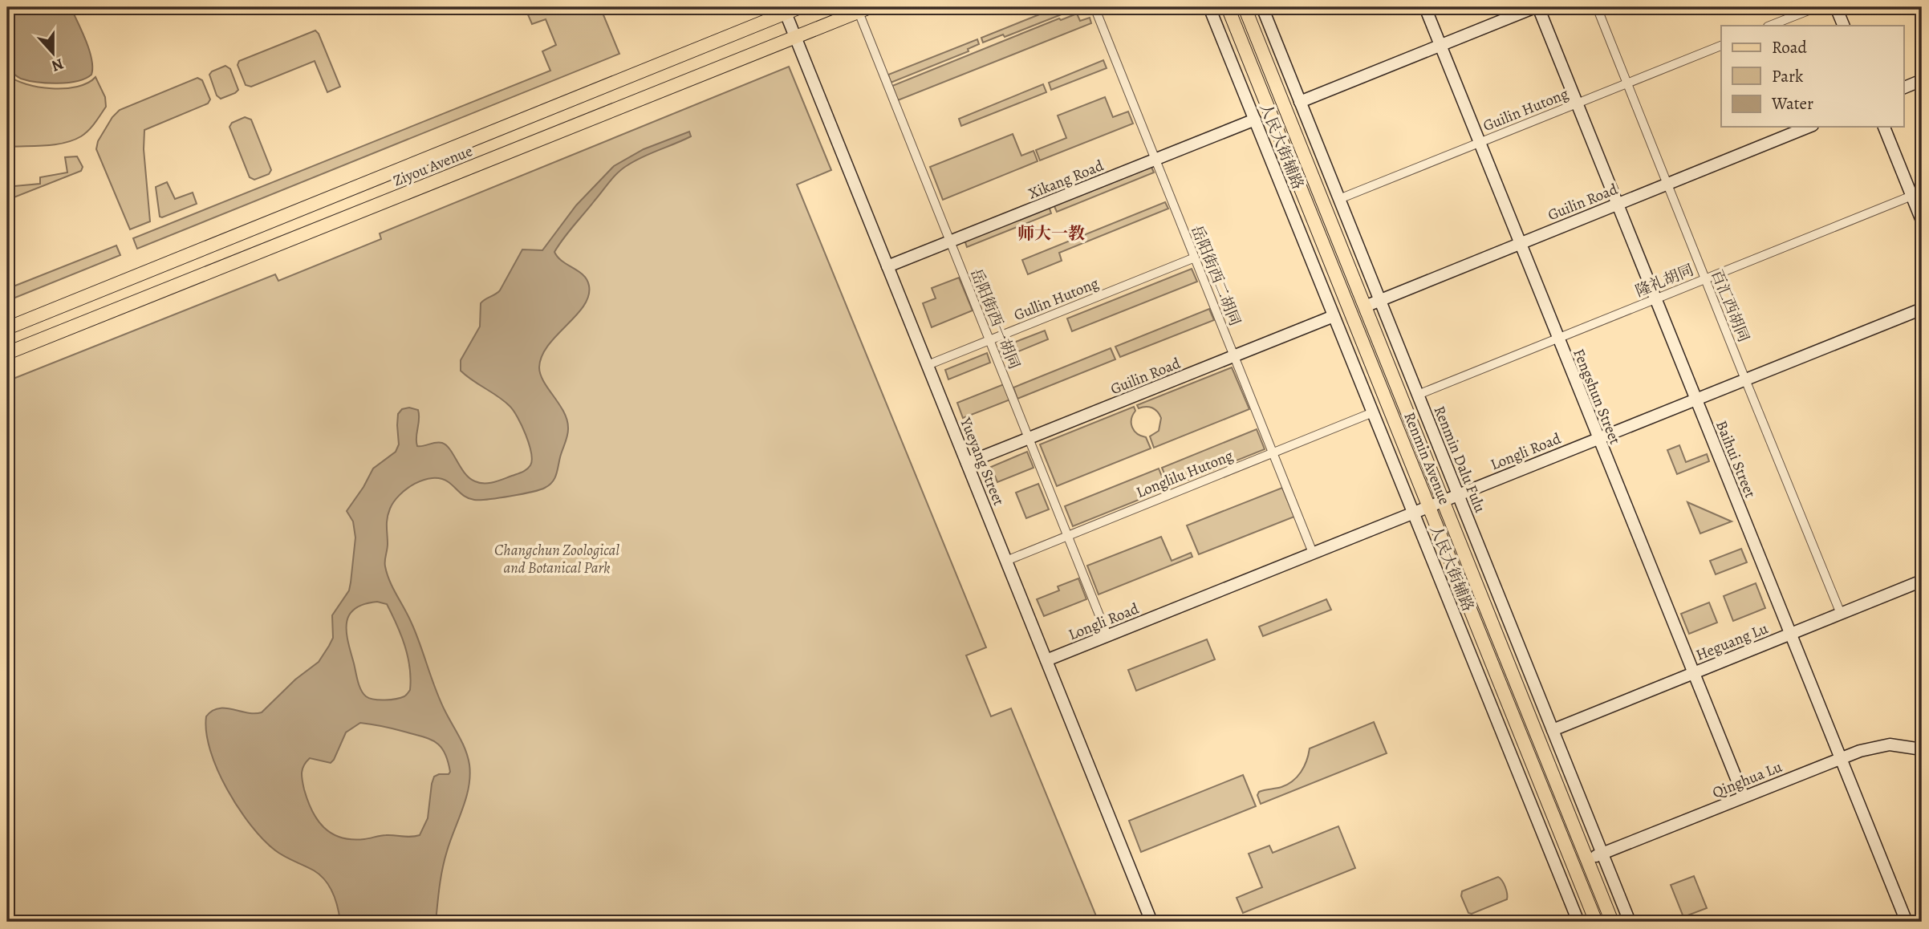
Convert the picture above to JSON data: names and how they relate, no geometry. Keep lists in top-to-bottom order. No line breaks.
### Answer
{"streets":{"main road":["Ziyou Avenue","Renmin Avenue"],"street":["Guilin Hutong","人民大街辅路","Xikang Road","Guilin Road","岳阳街西二胡同","隆礼胡同","Gullin Hutong","百汇西胡同","岳阳街西一胡同","Fengshun Street","Longli Road","Renmin Dalu Fulu","Baihui Street","Yueyang Street","Longlilu Hutong","Heguang Lu","Qinghua Lu"]},"crossings":[["Guilin Hutong","百汇西胡同"],["Guilin Hutong","Fengshun Street"],["Guilin Hutong","Renmin Dalu Fulu"],["Guilin Hutong","Baihui Street"],["人民大街辅路","Xikang Road"],["人民大街辅路","Guilin Road"],["人民大街辅路","Longli Road"],["人民大街辅路","Longlilu Hutong"],["Ziyou Avenue","岳阳街西一胡同"],["Ziyou Avenue","Yueyang Street"],["Xikang Road","岳阳街西二胡同"],["Xikang Road","岳阳街西一胡同"],["Xikang Road","Yueyang Street"],["Guilin Road","岳阳街西二胡同"],["Guilin Road","百汇西胡同"],["Guilin Road","岳阳街西一胡同"],["Guilin Road","Fengshun Street"],["Guilin Road","Renmin Avenue"],["Guilin Road","Renmin Dalu Fulu"],["Guilin Road","Baihui Street"],["Guilin Road","Yueyang Street"],["岳阳街西二胡同","Gullin Hutong"],["岳阳街西二胡同","Longli Road"],["岳阳街西二胡同","Longlilu Hutong"],["隆礼胡同","百汇西胡同"],["隆礼胡同","Fengshun Street"],["隆礼胡同","Renmin Dalu Fulu"],["隆礼胡同","Baihui Street"],["Gullin Hutong","岳阳街西一胡同"],["Gullin Hutong","Yueyang Street"],["百汇西胡同","Longli Road"],["百汇西胡同","Heguang Lu"],["岳阳街西一胡同","Longli Road"],["岳阳街西一胡同","Longlilu Hutong"],["Fengshun Street","Longli Road"],["Fengshun Street","Heguang Lu"],["Fengshun Street","Qinghua Lu"],["Longli Road","Renmin Avenue"],["Longli Road","Renmin Dalu Fulu"],["Longli Road","Baihui Street"],["Longli Road","Yueyang Street"],["Renmin Avenue","Qinghua Lu"],["Renmin Dalu Fulu","Heguang Lu"],["Renmin Dalu Fulu","Qinghua Lu"],["Baihui Street","Heguang Lu"],["Baihui Street","Qinghua Lu"],["Yueyang Street","Longlilu Hutong"]],"districts":["师大一教"],"parks":["Changchun Zoological and Botanical Park"],"legend":["Road","Park","Water"],"north":"bottom"}
